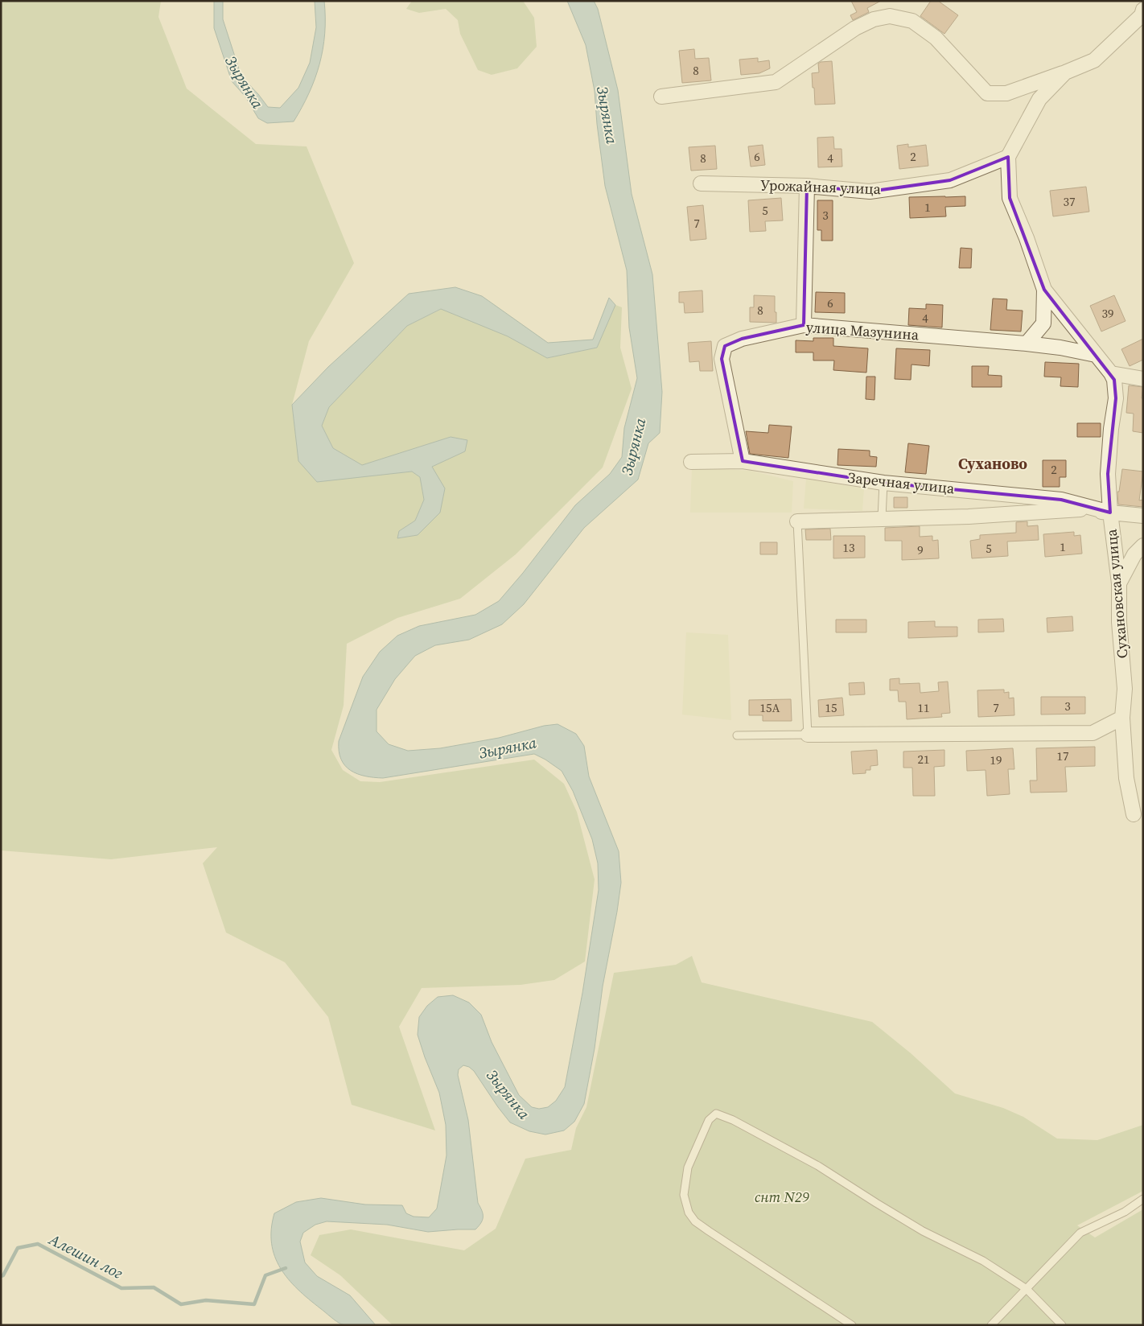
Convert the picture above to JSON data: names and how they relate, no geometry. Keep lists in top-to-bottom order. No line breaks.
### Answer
{"streets":{"street":["Урожайная улица","улица Мазунина","Заречная улица","Сухановская улица"]},"crossings":[["Урожайная улица","Сухановская улица"],["улица Мазунина","Заречная улица"],["улица Мазунина","Сухановская улица"],["Заречная улица","Сухановская улица"]],"districts":["Суханово"],"water":["Зырянка","Алешин лог"],"parks":["снт N29"],"house_numbers":["8","6","2","8","4","37","1","5","3","7","6","8","39","4","2","1","13","5","9","3","15А","15","11","7","17","21","19"]}
